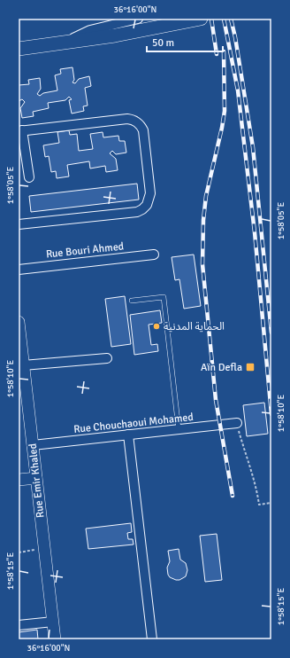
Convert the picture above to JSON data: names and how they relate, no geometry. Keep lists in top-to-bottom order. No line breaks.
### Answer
{"streets":{"street":["Rue Bouri Ahmed","Rue Chouchaoui Mohamed","Rue Emir Khaled"]},"crossings":[["Rue Chouchaoui Mohamed","Rue Emir Khaled"]],"places":{"other":["الحماية المدنية"],"transit":["Aïn Defla"]},"scale_bar":"50 m","coordinates":["36°16'00\"N","1°58'05\"E","1°58'10\"E","1°58'15\"E"]}
